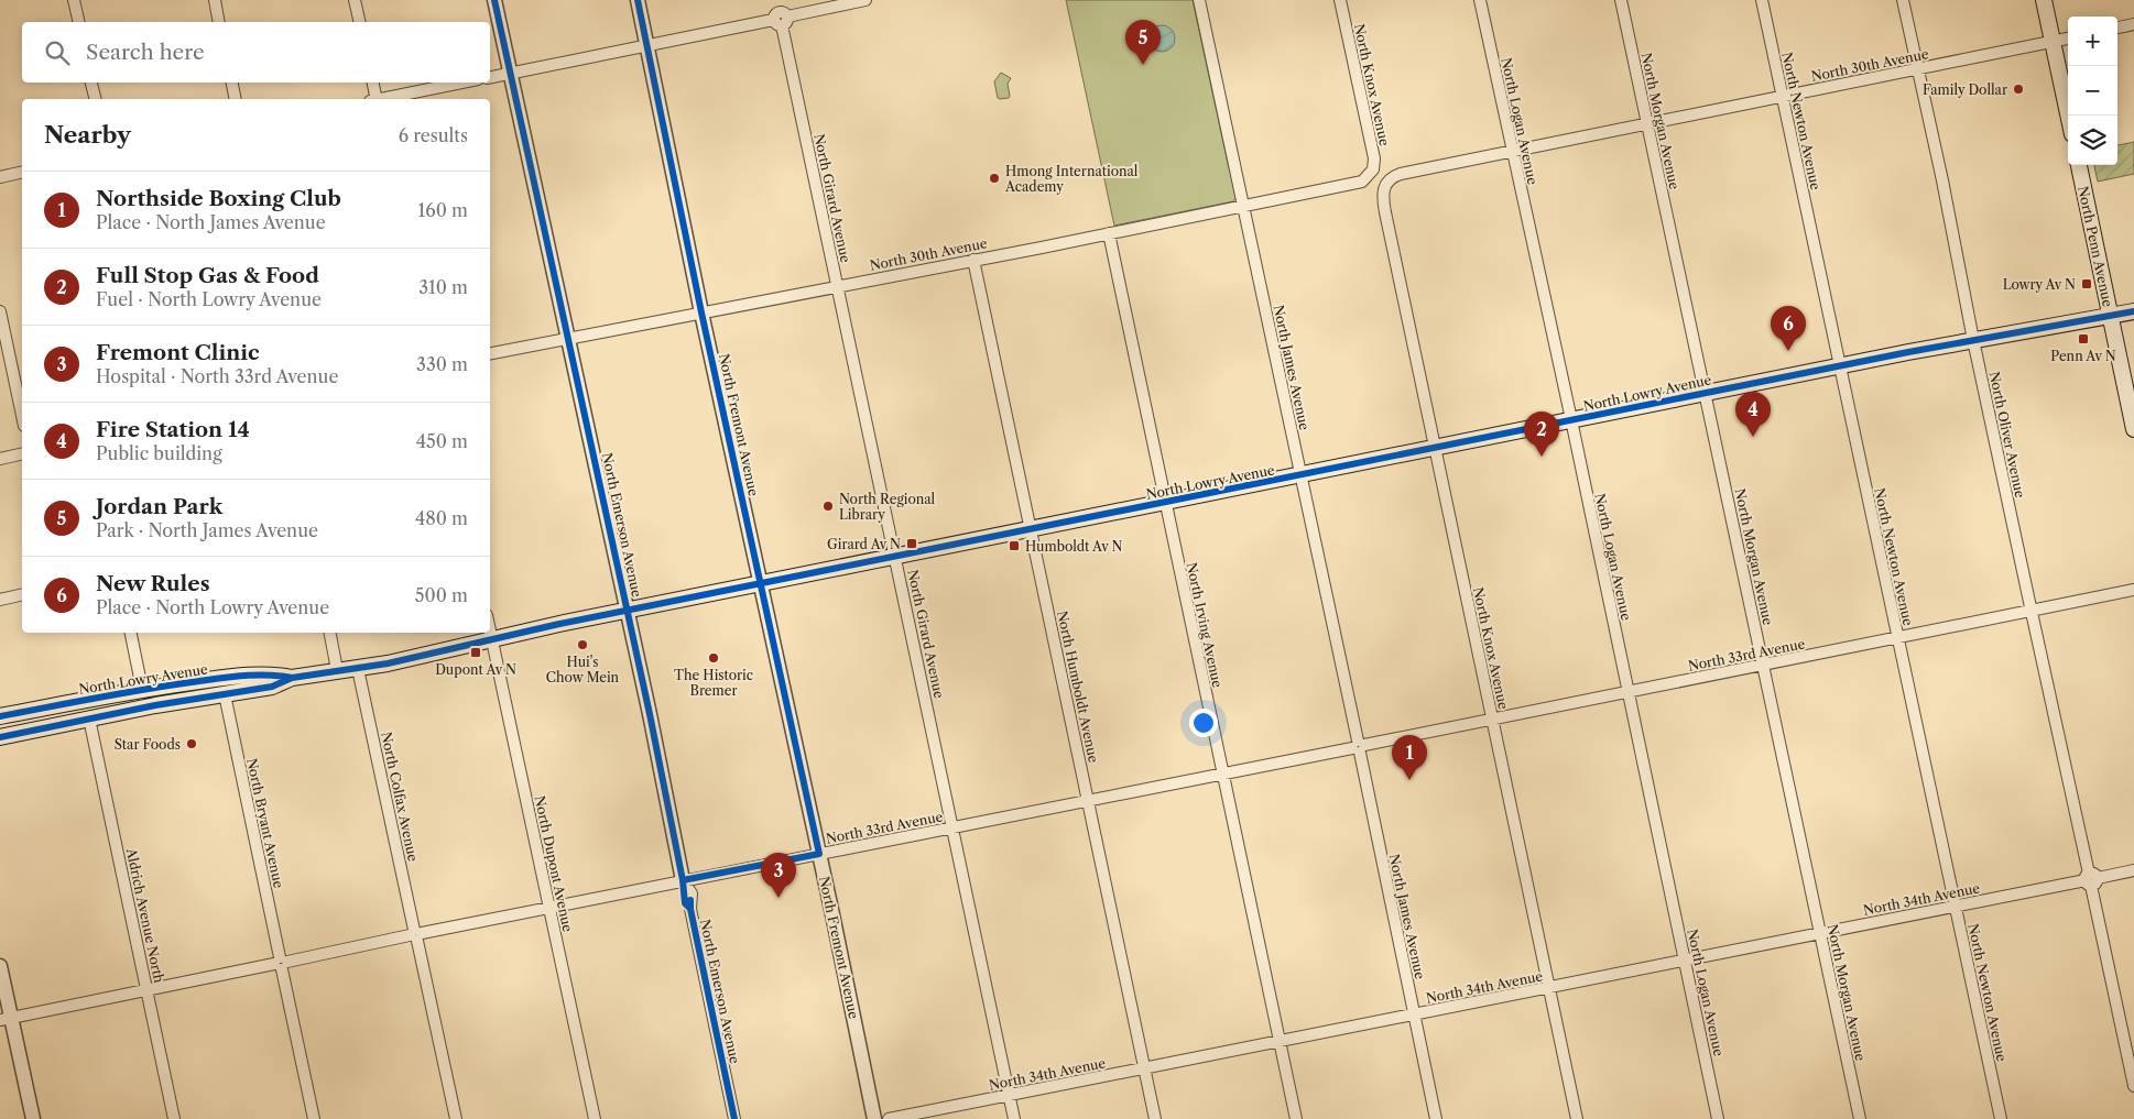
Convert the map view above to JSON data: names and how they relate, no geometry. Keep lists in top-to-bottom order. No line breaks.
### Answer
{"streets":{"main road":["North Penn Avenue","North Lowry Avenue"],"street":["North 30th Avenue","North Knox Avenue","North Logan Avenue","North Morgan Avenue","North Newton Avenue","North Girard Avenue","North James Avenue","North Fremont Avenue","North Oliver Avenue","North Emerson Avenue","North Irving Avenue","North 33rd Avenue","North Humboldt Avenue","North Colfax Avenue","North Bryant Avenue","North Dupont Avenue","North 34th Avenue","Aldrich Avenue North"]},"crossings":[["North 30th Avenue","North Knox Avenue"],["North 30th Avenue","North Logan Avenue"],["North 30th Avenue","North Morgan Avenue"],["North 30th Avenue","North Newton Avenue"],["North 30th Avenue","North Girard Avenue"],["North 30th Avenue","North James Avenue"],["North 30th Avenue","North Fremont Avenue"],["North 30th Avenue","North Oliver Avenue"],["North 30th Avenue","North Emerson Avenue"],["North 30th Avenue","North Irving Avenue"],["North 30th Avenue","North Humboldt Avenue"],["North Knox Avenue","North Lowry Avenue"],["North Knox Avenue","North 33rd Avenue"],["North Knox Avenue","North 34th Avenue"],["North Logan Avenue","North Lowry Avenue"],["North Logan Avenue","North 33rd Avenue"],["North Logan Avenue","North 34th Avenue"],["North Morgan Avenue","North Lowry Avenue"],["North Morgan Avenue","North 33rd Avenue"],["North Morgan Avenue","North 34th Avenue"],["North Newton Avenue","North Lowry Avenue"],["North Newton Avenue","North 33rd Avenue"],["North Newton Avenue","North 34th Avenue"],["North Girard Avenue","North Lowry Avenue"],["North Girard Avenue","North 33rd Avenue"],["North Girard Avenue","North 34th Avenue"],["North Penn Avenue","North Lowry Avenue"],["North James Avenue","North Lowry Avenue"],["North James Avenue","North 33rd Avenue"],["North James Avenue","North 34th Avenue"],["North Lowry Avenue","North Fremont Avenue"],["North Lowry Avenue","North Oliver Avenue"],["North Lowry Avenue","North Emerson Avenue"],["North Lowry Avenue","North Irving Avenue"],["North Lowry Avenue","North Humboldt Avenue"],["North Lowry Avenue","North Colfax Avenue"],["North Lowry Avenue","North Bryant Avenue"],["North Lowry Avenue","North Dupont Avenue"],["North Lowry Avenue","Aldrich Avenue North"],["North Fremont Avenue","North 33rd Avenue"],["North Oliver Avenue","North 33rd Avenue"],["North Oliver Avenue","North 34th Avenue"],["North Emerson Avenue","North 33rd Avenue"],["North Irving Avenue","North 33rd Avenue"],["North Irving Avenue","North 34th Avenue"],["North 33rd Avenue","North Humboldt Avenue"],["North 33rd Avenue","North Colfax Avenue"],["North 33rd Avenue","North Bryant Avenue"],["North 33rd Avenue","North Dupont Avenue"],["North 33rd Avenue","Aldrich Avenue North"],["North Humboldt Avenue","North 34th Avenue"]],"places":{"other":["Family Dollar","Hmong International Academy","North Regional Library","Hui's Chow Mein","The Historic Bremer","Star Foods"],"transit":["Lowry Av N","Penn Av N","Girard Av N","Humboldt Av N","Dupont Av N"]},"page":{"map_buttons":["+","−"],"pins":["5","6","4","2","1","3"],"search":"Search here","heading":["Nearby","6 results"],"list":[{"mark":"1","name":"Northside Boxing Club","note":"Place · North James Avenue","value":"160 m"},{"mark":"2","name":"Full Stop Gas & Food","note":"Fuel · North Lowry Avenue","value":"310 m"},{"mark":"3","name":"Fremont Clinic","note":"Hospital · North 33rd Avenue","value":"330 m"},{"mark":"4","name":"Fire Station 14","note":"Public building","value":"450 m"},{"mark":"5","name":"Jordan Park","note":"Park · North James Avenue","value":"480 m"},{"mark":"6","name":"New Rules","note":"Place · North Lowry Avenue","value":"500 m"}]}}
